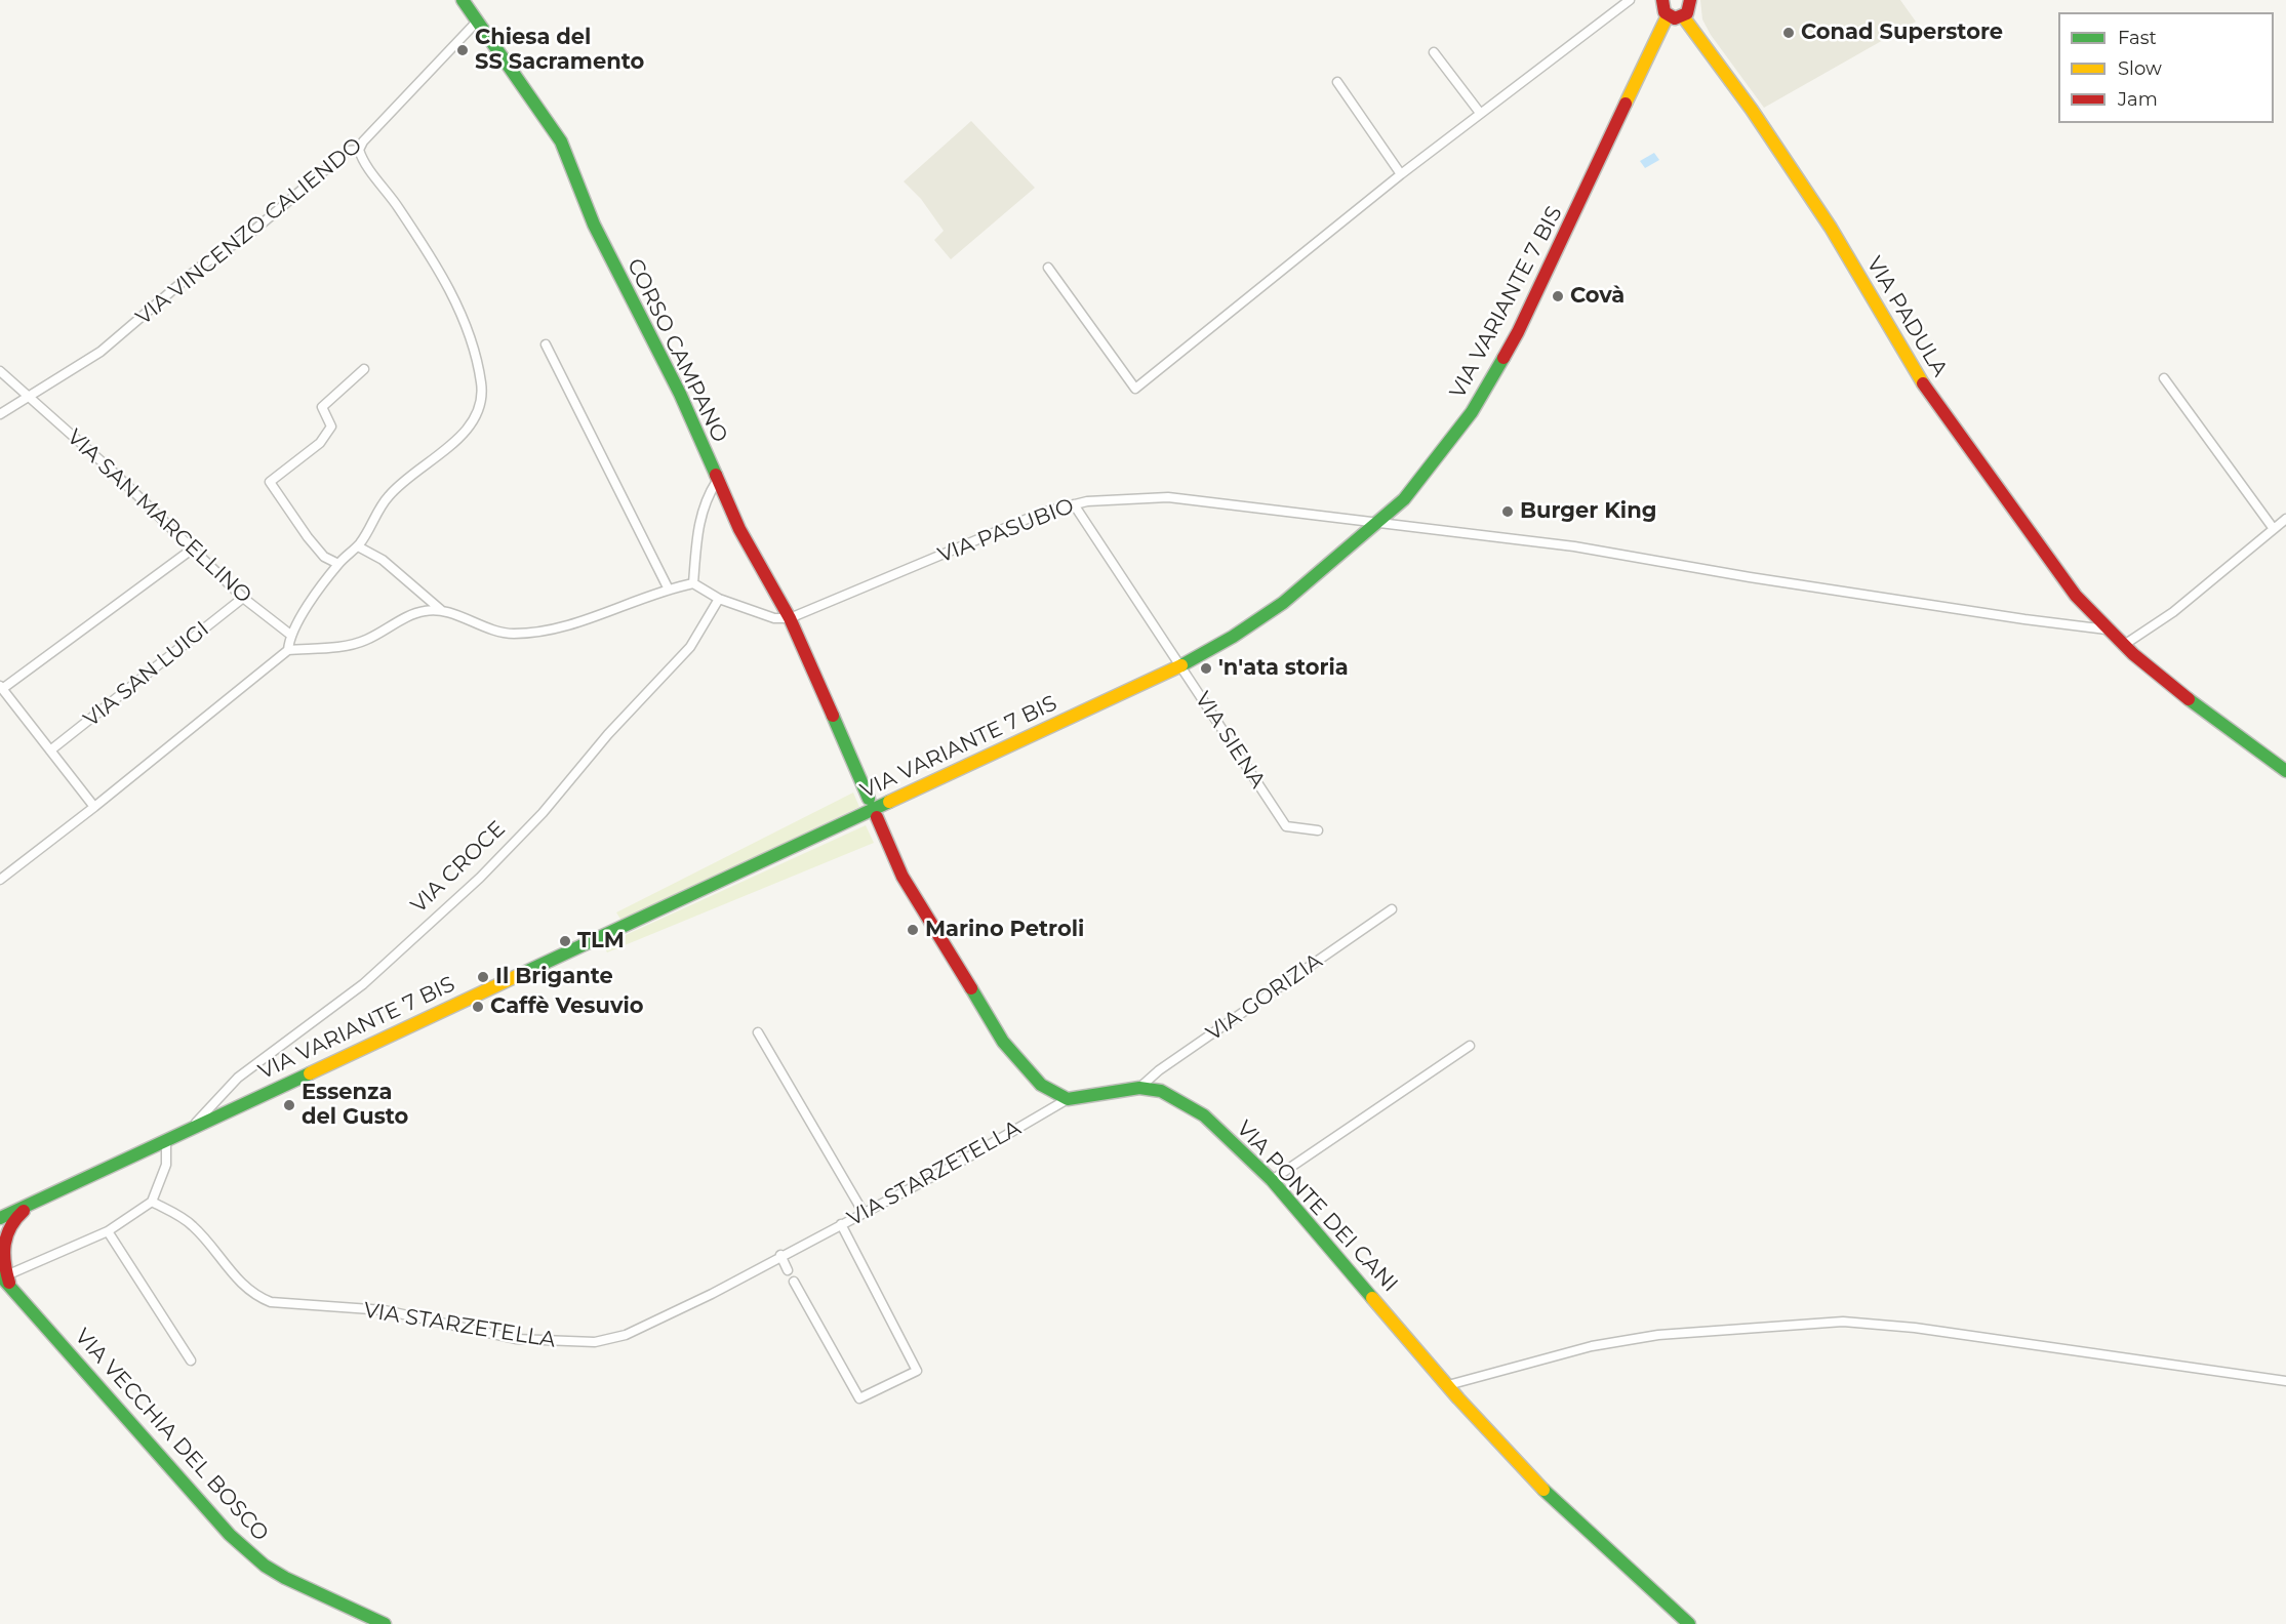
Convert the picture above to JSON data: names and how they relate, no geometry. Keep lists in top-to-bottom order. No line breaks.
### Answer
{"streets":{"main road":["VIA VARIANTE 7 BIS","VIA PADULA","CORSO CAMPANO","VIA PONTE DEI CANI","VIA VECCHIA DEL BOSCO"],"street":["VIA VINCENZO CALIENDO","VIA SAN MARCELLINO","VIA PASUBIO","VIA SAN LUIGI","VIA SIENA","VIA CROCE","VIA GORIZIA","VIA STARZETELLA"]},"crossings":[["VIA VINCENZO CALIENDO","CORSO CAMPANO"],["VIA VINCENZO CALIENDO","VIA SAN MARCELLINO"],["VIA VARIANTE 7 BIS","VIA PASUBIO"],["VIA VARIANTE 7 BIS","VIA SIENA"],["VIA VARIANTE 7 BIS","VIA CROCE"],["CORSO CAMPANO","VIA PASUBIO"],["VIA SAN MARCELLINO","VIA SAN LUIGI"],["VIA PASUBIO","VIA SIENA"],["VIA GORIZIA","VIA PONTE DEI CANI"],["VIA STARZETELLA","VIA PONTE DEI CANI"]],"places":["Conad Superstore","Chiesa del SS Sacramento","Covà","Burger King","'n'ata storia","Marino Petroli","TLM","Il Brigante","Caffè Vesuvio","Essenza del Gusto"],"legend":["Fast","Slow","Jam"]}
